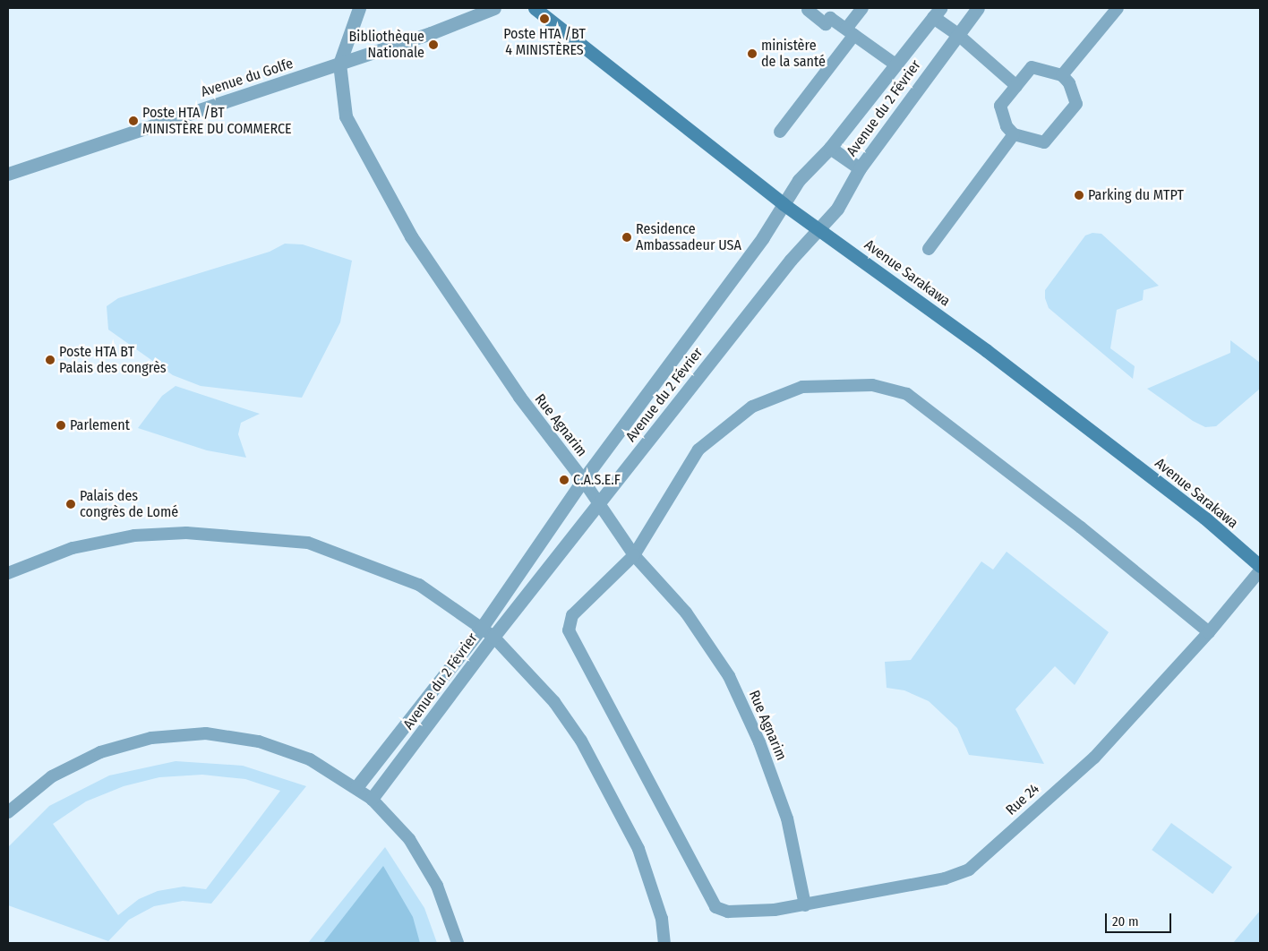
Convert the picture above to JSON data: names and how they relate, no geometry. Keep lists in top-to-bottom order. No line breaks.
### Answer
{"streets":{"street":["Avenue du Golfe","Avenue du 2 Février","Avenue Sarakawa","Rue Agnarim"],"lane":["Rue 24"]},"crossings":[["Avenue du Golfe","Rue Agnarim"],["Avenue du 2 Février","Avenue Sarakawa"],["Avenue du 2 Février","Rue Agnarim"],["Rue Agnarim","Rue 24"]],"places":["Poste HTA /BT 4 MINISTÈRES","Bibliothèque Nationale","ministère de la santé","Poste HTA /BT MINISTÈRE DU COMMERCE","Parking du MTPT","Residence Ambassadeur USA","Poste HTA BT Palais des congrès","Parlement","C.A.S.E.F","Palais des congrès de Lomé"],"scale_bar":"20 m"}
